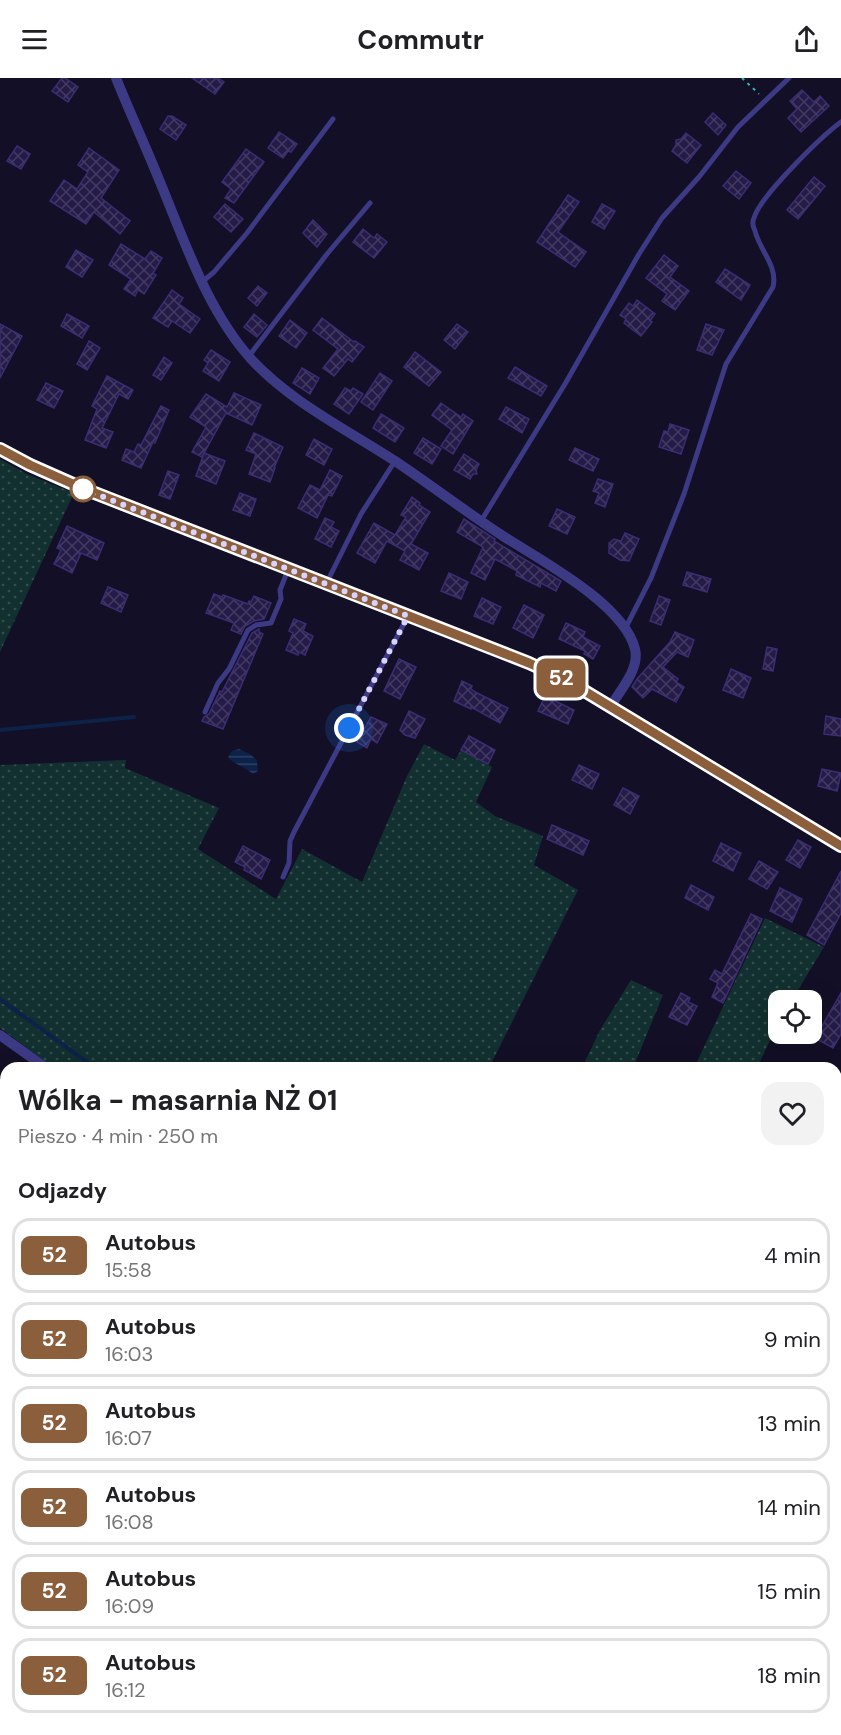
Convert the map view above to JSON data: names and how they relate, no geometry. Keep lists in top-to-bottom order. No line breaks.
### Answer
{"lines":["bus line 52"],"page":{"header":"Commutr","on_map":"52","heading":[["Wólka - masarnia NŻ 01","Pieszo · 4 min · 250 m"],"Odjazdy"],"list":[{"mark":"52","name":"Autobus","note":"15:58","value":"4 min"},{"mark":"52","name":"Autobus","note":"16:03","value":"9 min"},{"mark":"52","name":"Autobus","note":"16:07","value":"13 min"},{"mark":"52","name":"Autobus","note":"16:08","value":"14 min"},{"mark":"52","name":"Autobus","note":"16:09","value":"15 min"},{"mark":"52","name":"Autobus","note":"16:12","value":"18 min"}]}}
